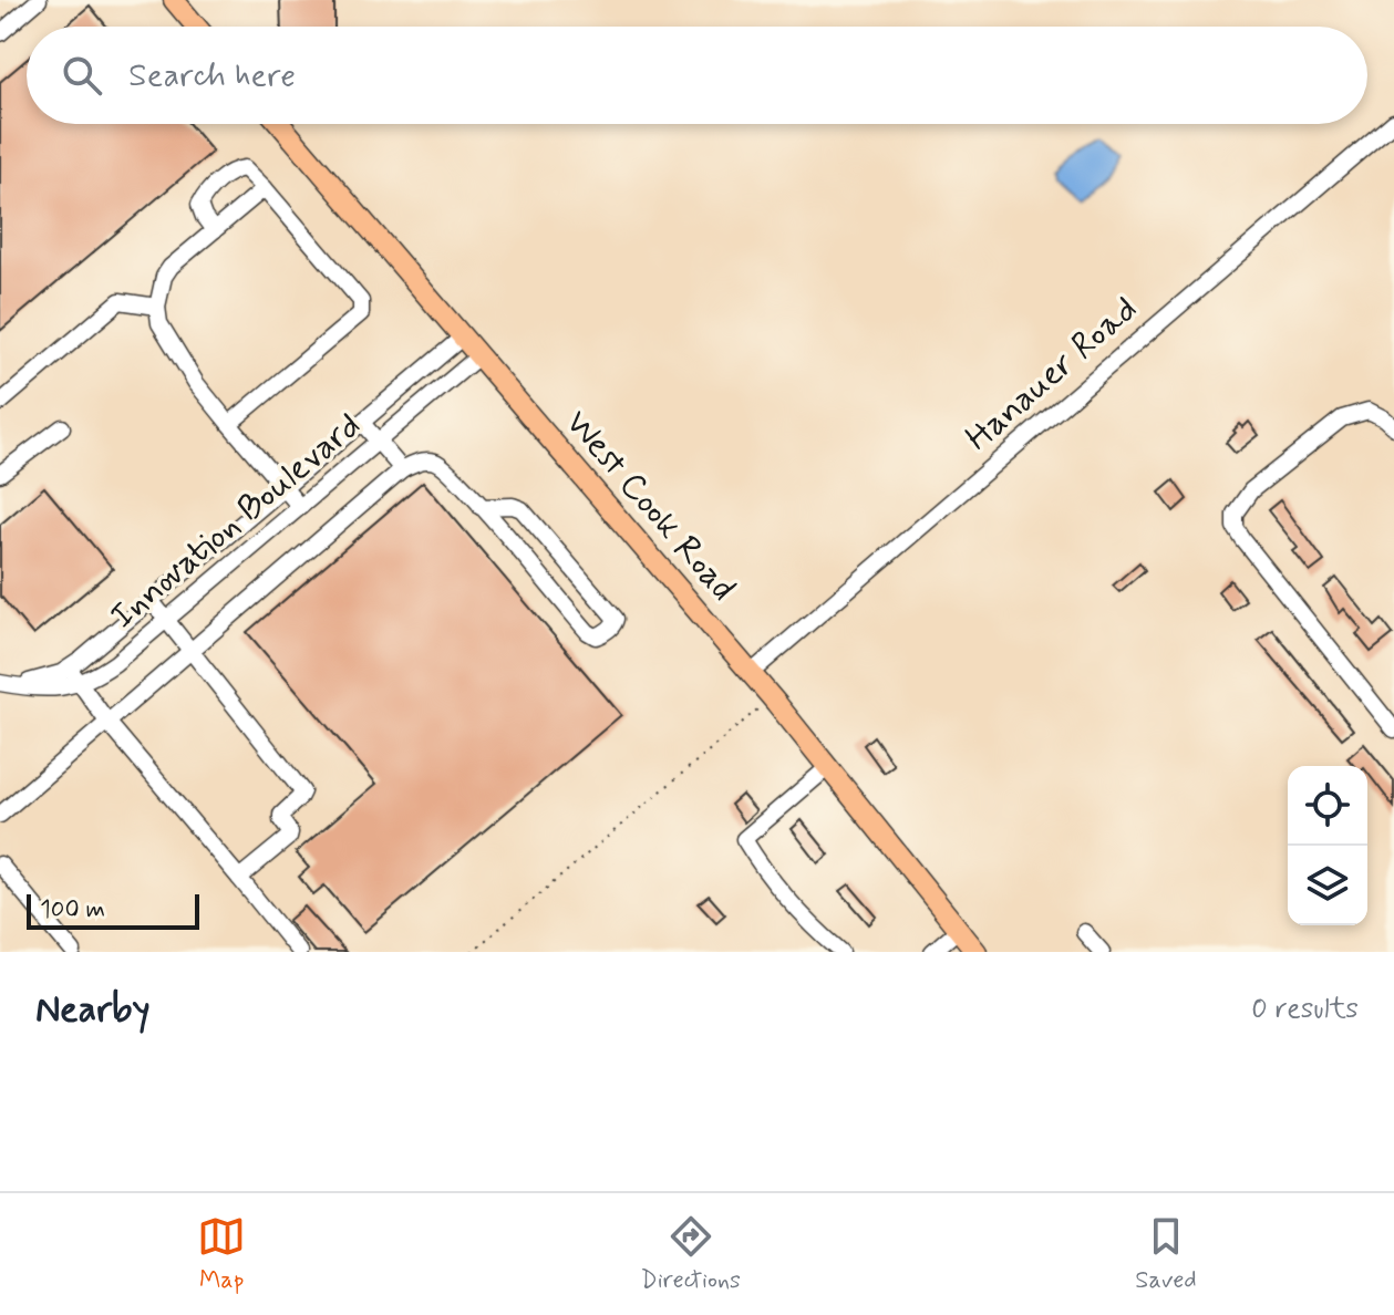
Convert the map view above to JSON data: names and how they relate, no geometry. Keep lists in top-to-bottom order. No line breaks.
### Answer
{"streets":{"main road":["West Cook Road"],"street":["Hanauer Road","Innovation Boulevard"]},"crossings":[["Hanauer Road","West Cook Road"],["West Cook Road","Innovation Boulevard"]],"scale_bar":"100 m","page":{"search":"Search here","scale":"100 m","heading":["Nearby","0 results"],"nav":["Map","Directions","Saved"]}}
